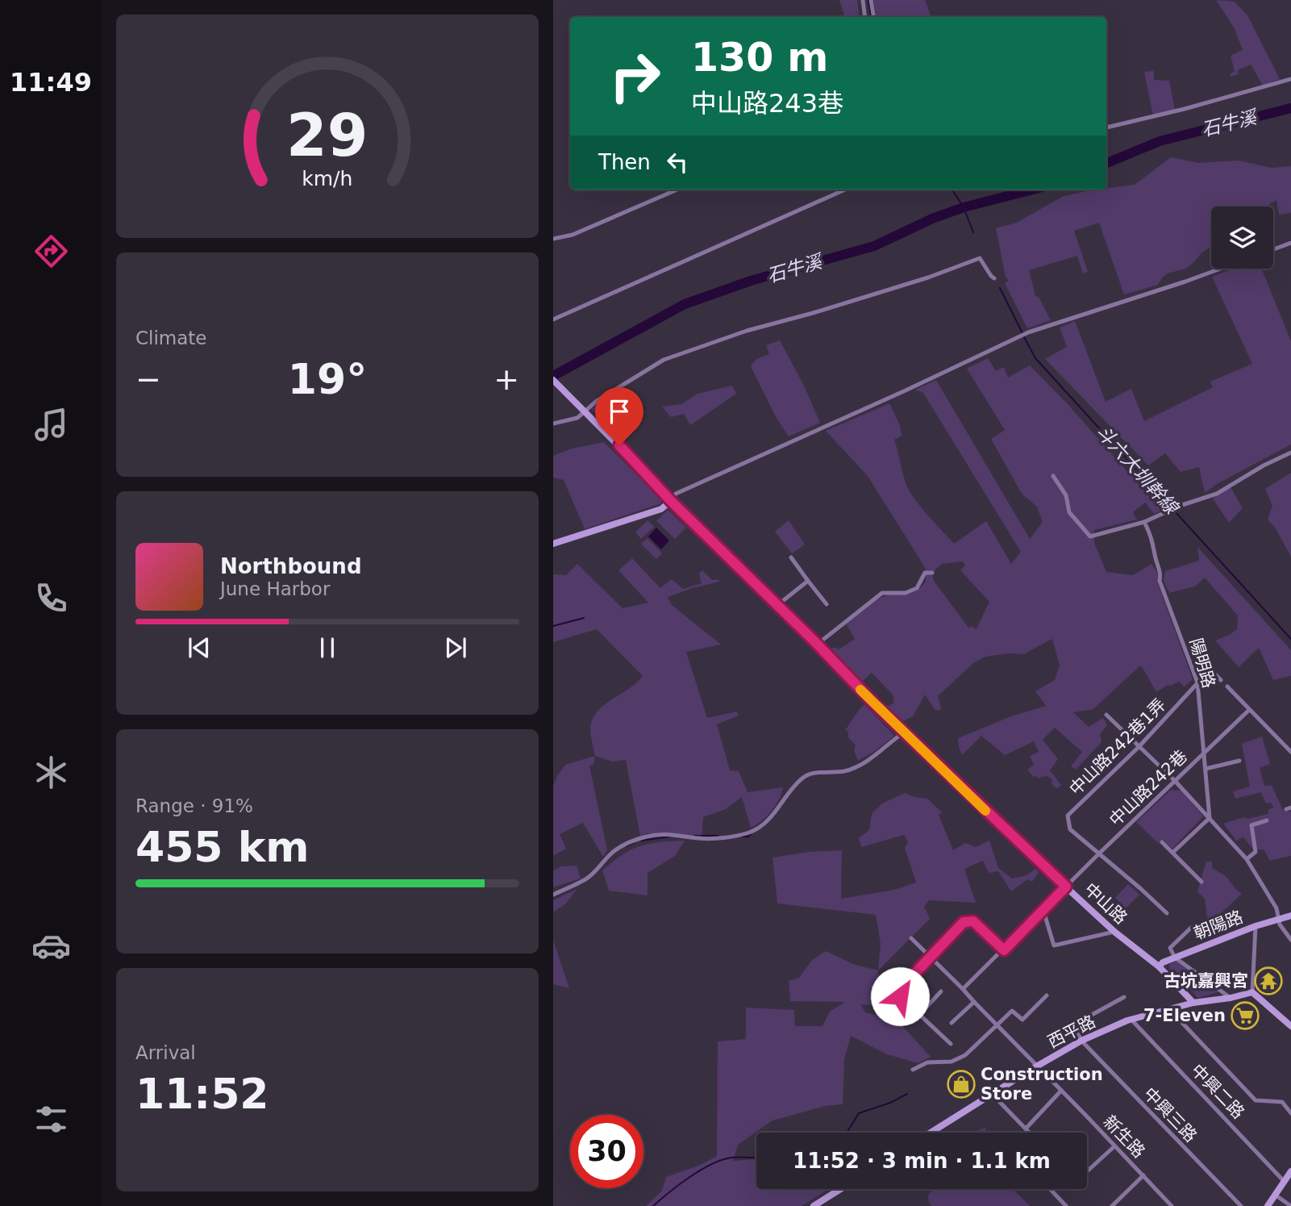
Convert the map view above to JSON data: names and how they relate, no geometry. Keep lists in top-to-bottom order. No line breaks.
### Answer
{"streets":{"main road":["中山路","朝陽路","西平路"],"street":["陽明路","中山路242巷1弄","中山路242巷","中興二路","中興三路","新生路"]},"crossings":[["陽明路","中山路242巷1弄"],["陽明路","中山路242巷"],["中山路242巷1弄","中山路242巷"],["中山路242巷","中山路"],["中山路242巷","新生路"],["中山路","朝陽路"],["中山路","西平路"],["西平路","中興二路"],["西平路","中興三路"],["西平路","新生路"]],"water":["石牛溪","斗六大圳幹線"],"places":{"temple":["古坑嘉興宮"],"supermarket":["7-Eleven"],"shop":["Construction Store"]},"page":{"tabs":"11:49","turn":["130 m","中山路243巷"],"then":"Then","tile":["Climate",["Range · 91%","455 km"],["Arrival","11:52"]],"heat":["−","19°","+"],"song":["Northbound","June Harbor"],"limit":"30","trip":"11:52 · 3 min · 1.1 km","gauge":["29","km/h"]}}
